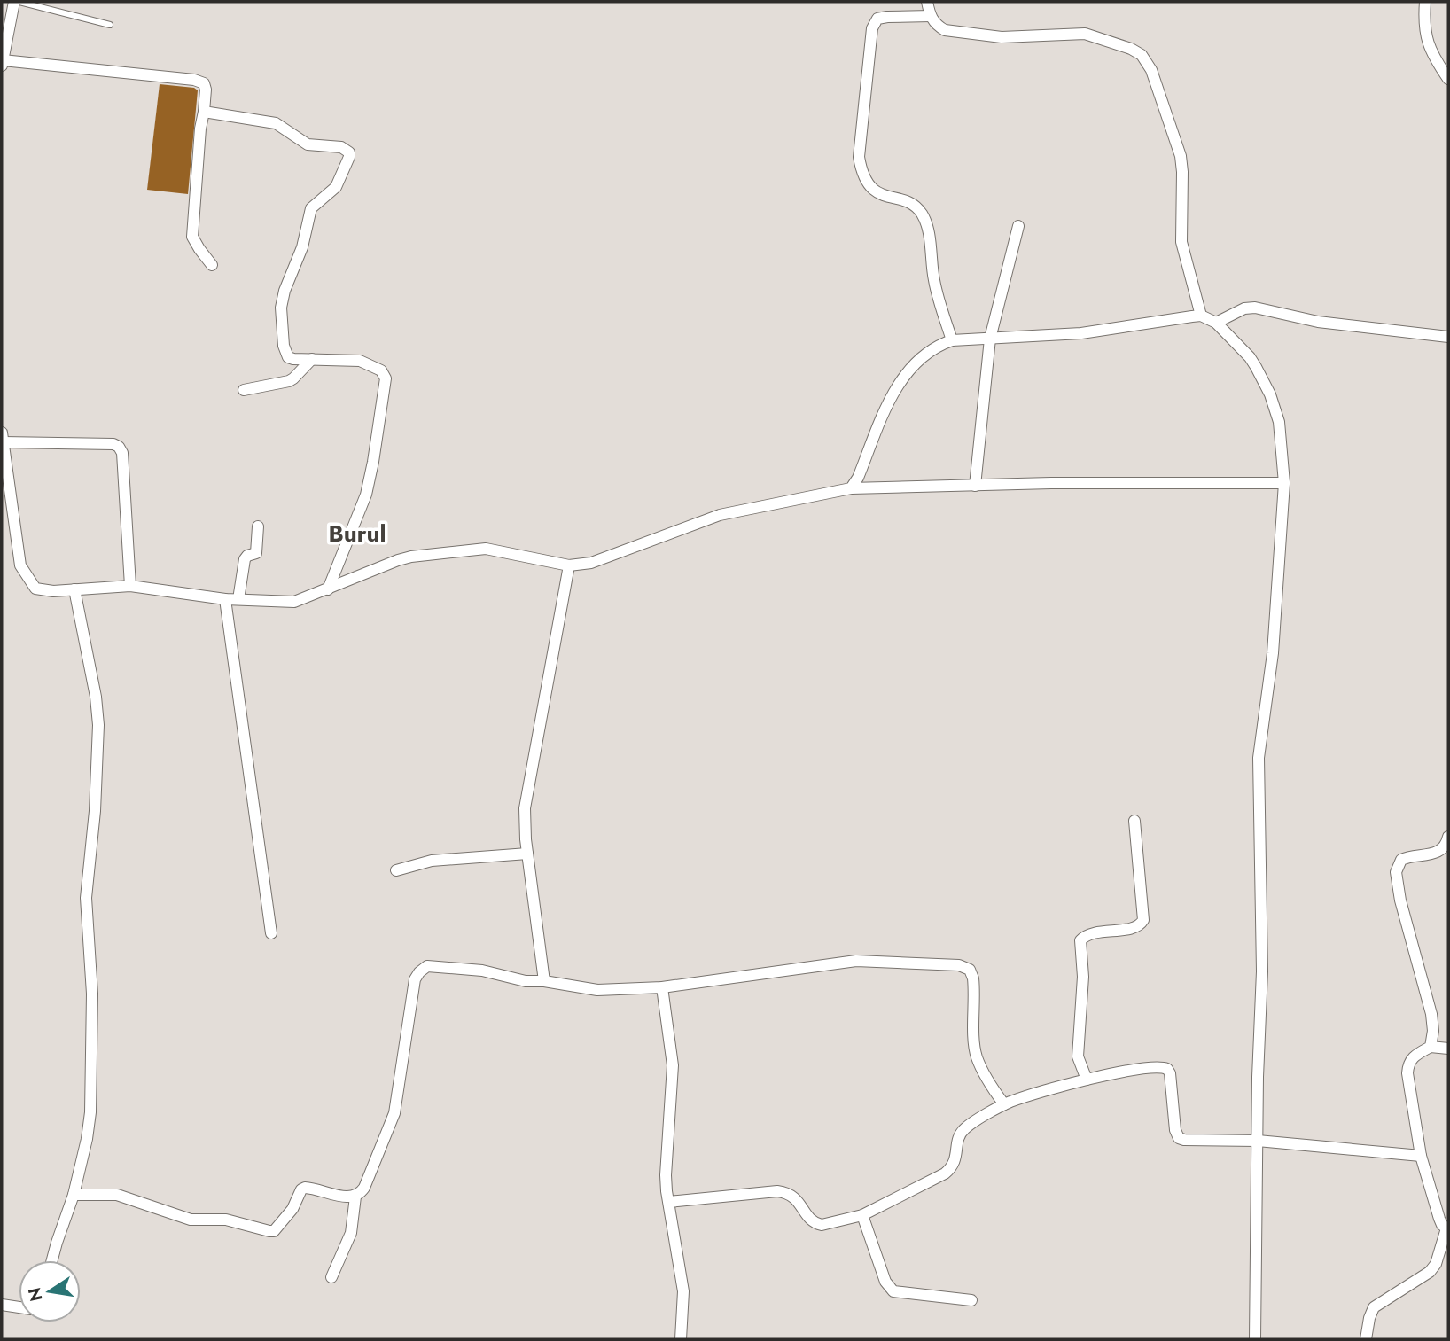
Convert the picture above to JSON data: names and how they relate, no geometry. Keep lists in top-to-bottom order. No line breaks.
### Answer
{"districts":["Burul"],"north":"left"}
